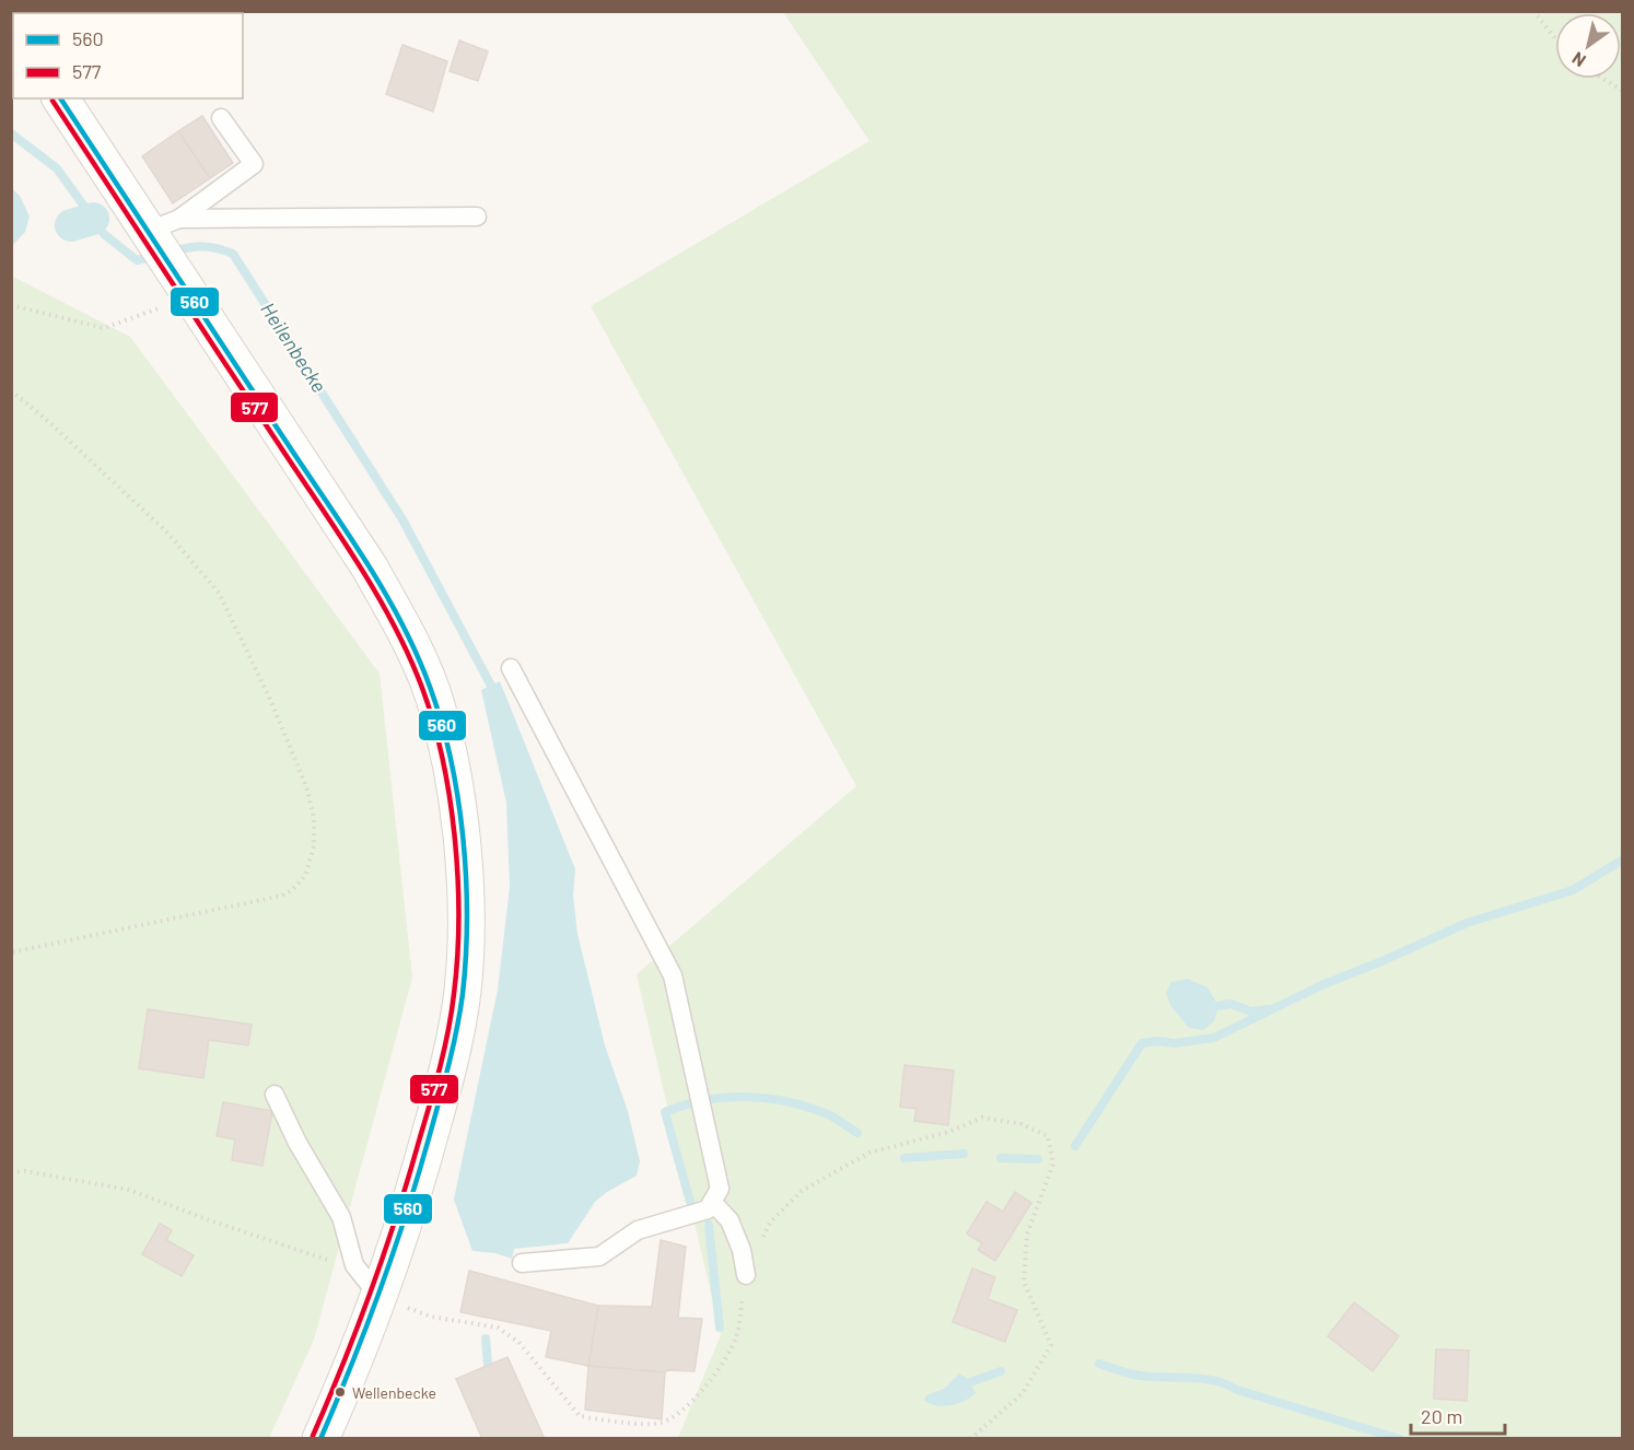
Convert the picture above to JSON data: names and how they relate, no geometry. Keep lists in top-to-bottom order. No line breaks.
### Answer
{"water":["Heilenbecke"],"places":["Wellenbecke"],"lines":["transit line 560","transit line 577"],"legend":["560","577"],"scale_bar":"20 m","north":"bottom left"}
